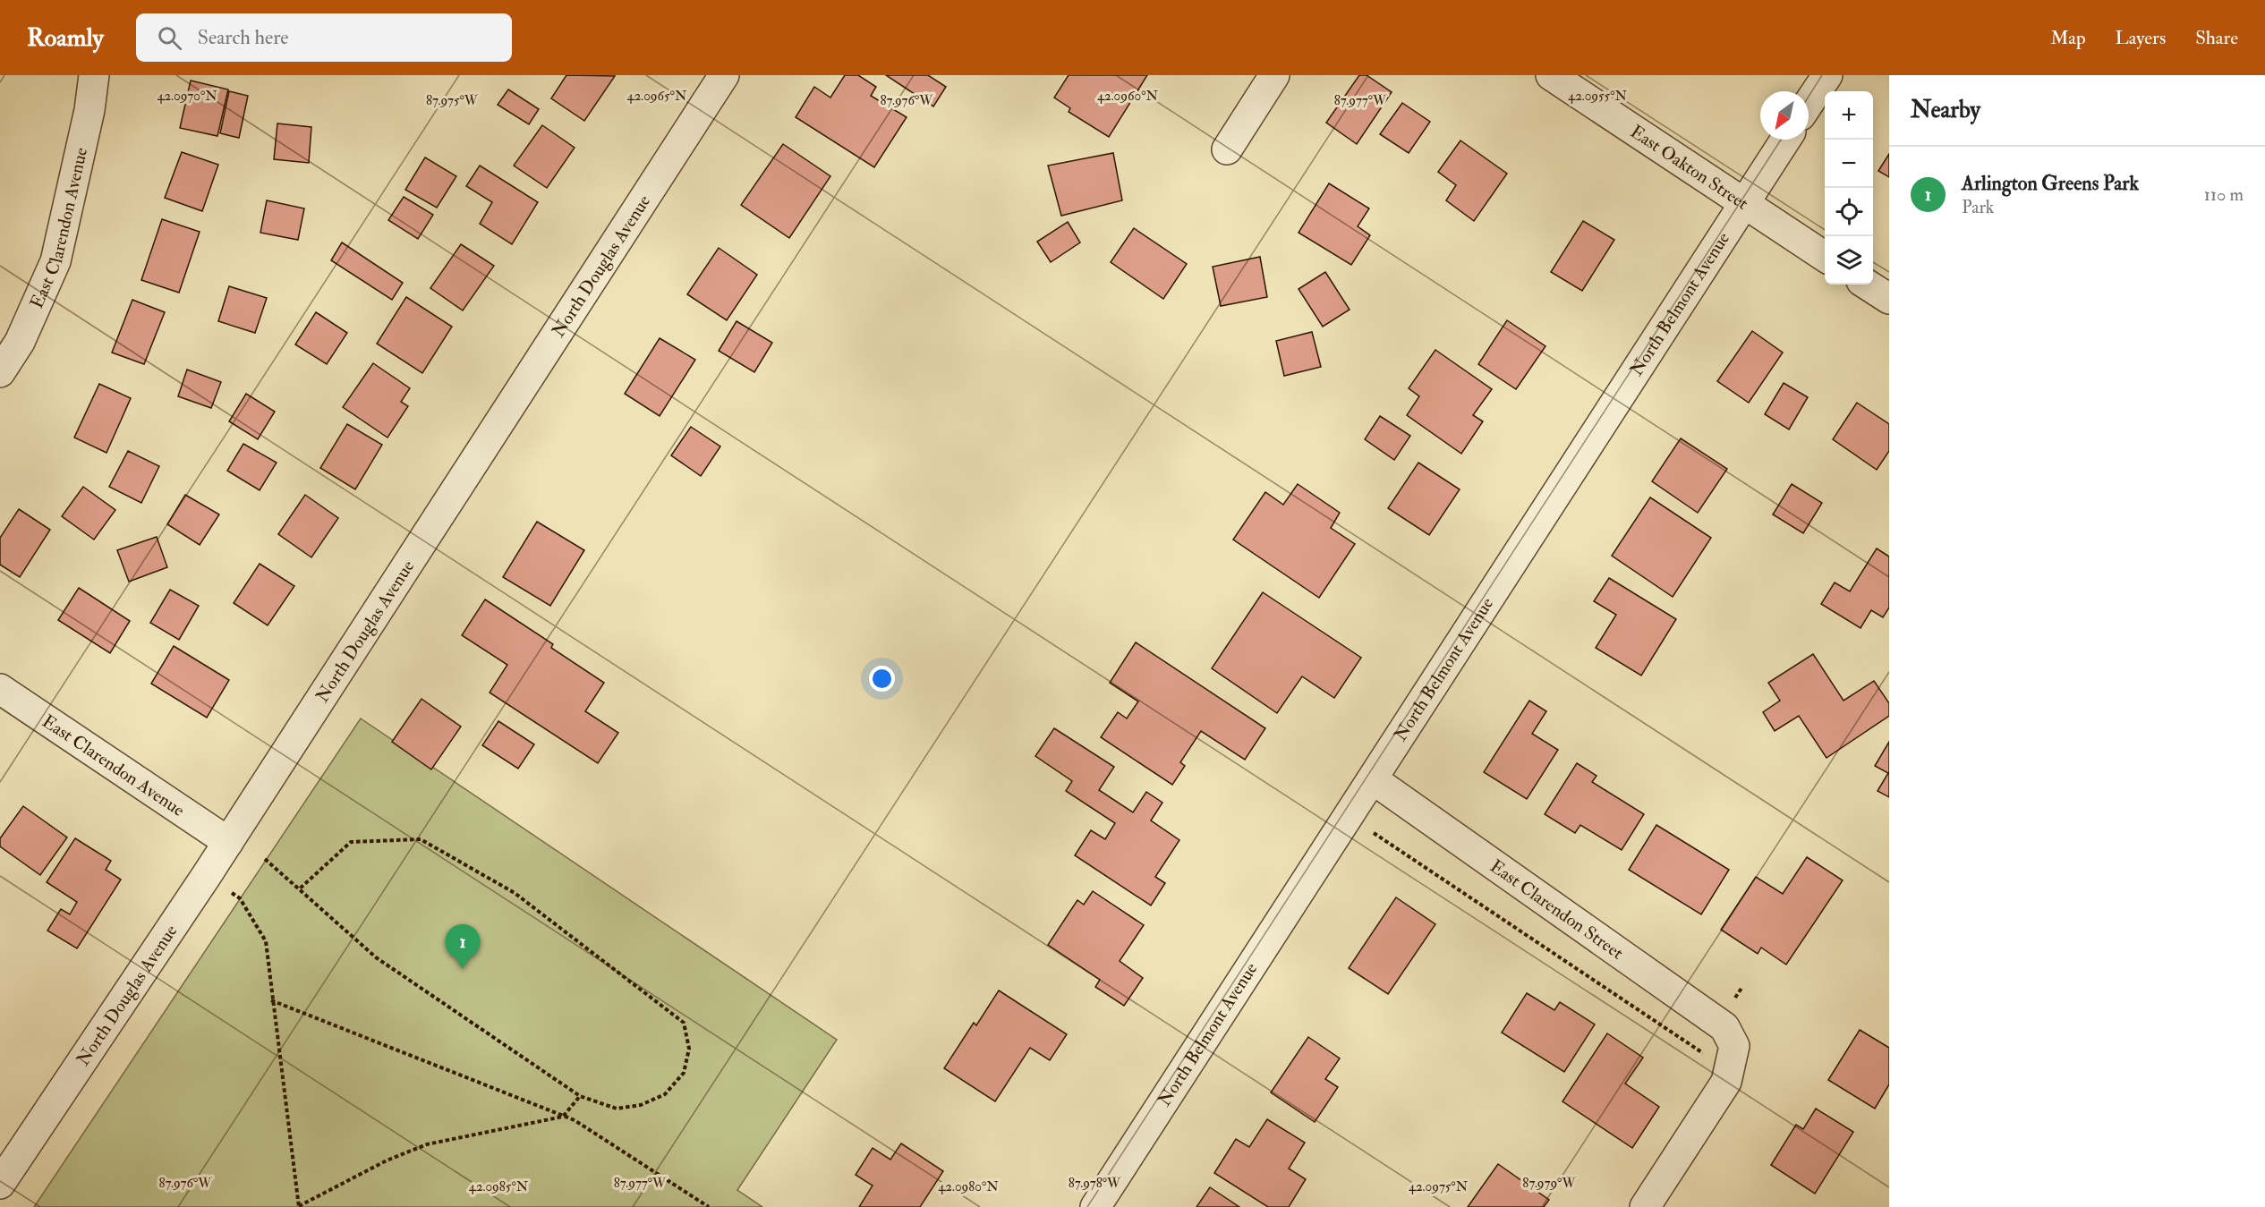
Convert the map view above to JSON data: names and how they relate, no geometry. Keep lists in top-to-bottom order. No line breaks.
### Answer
{"streets":{"street":["East Oakton Street","East Clarendon Avenue","North Douglas Avenue","North Belmont Avenue","East Clarendon Street"]},"crossings":[["East Oakton Street","North Belmont Avenue"],["East Clarendon Avenue","North Douglas Avenue"],["North Belmont Avenue","East Clarendon Street"]],"north":"bottom left","page":{"header":"Roamly","search":"Search here","nav":["Map","Layers","Share"],"heading":"Nearby","map_buttons":["+","−"],"list":[{"mark":"1","name":"Arlington Greens Park","note":"Park","value":"110 m"}],"pins":"1"},"coordinates":["42.0970°N","42.0965°N","42.0960°N","42.0955°N","87.975°W","87.976°W","87.977°W","87.978°W","87.979°W","42.0985°N","42.0980°N","42.0975°N"]}
